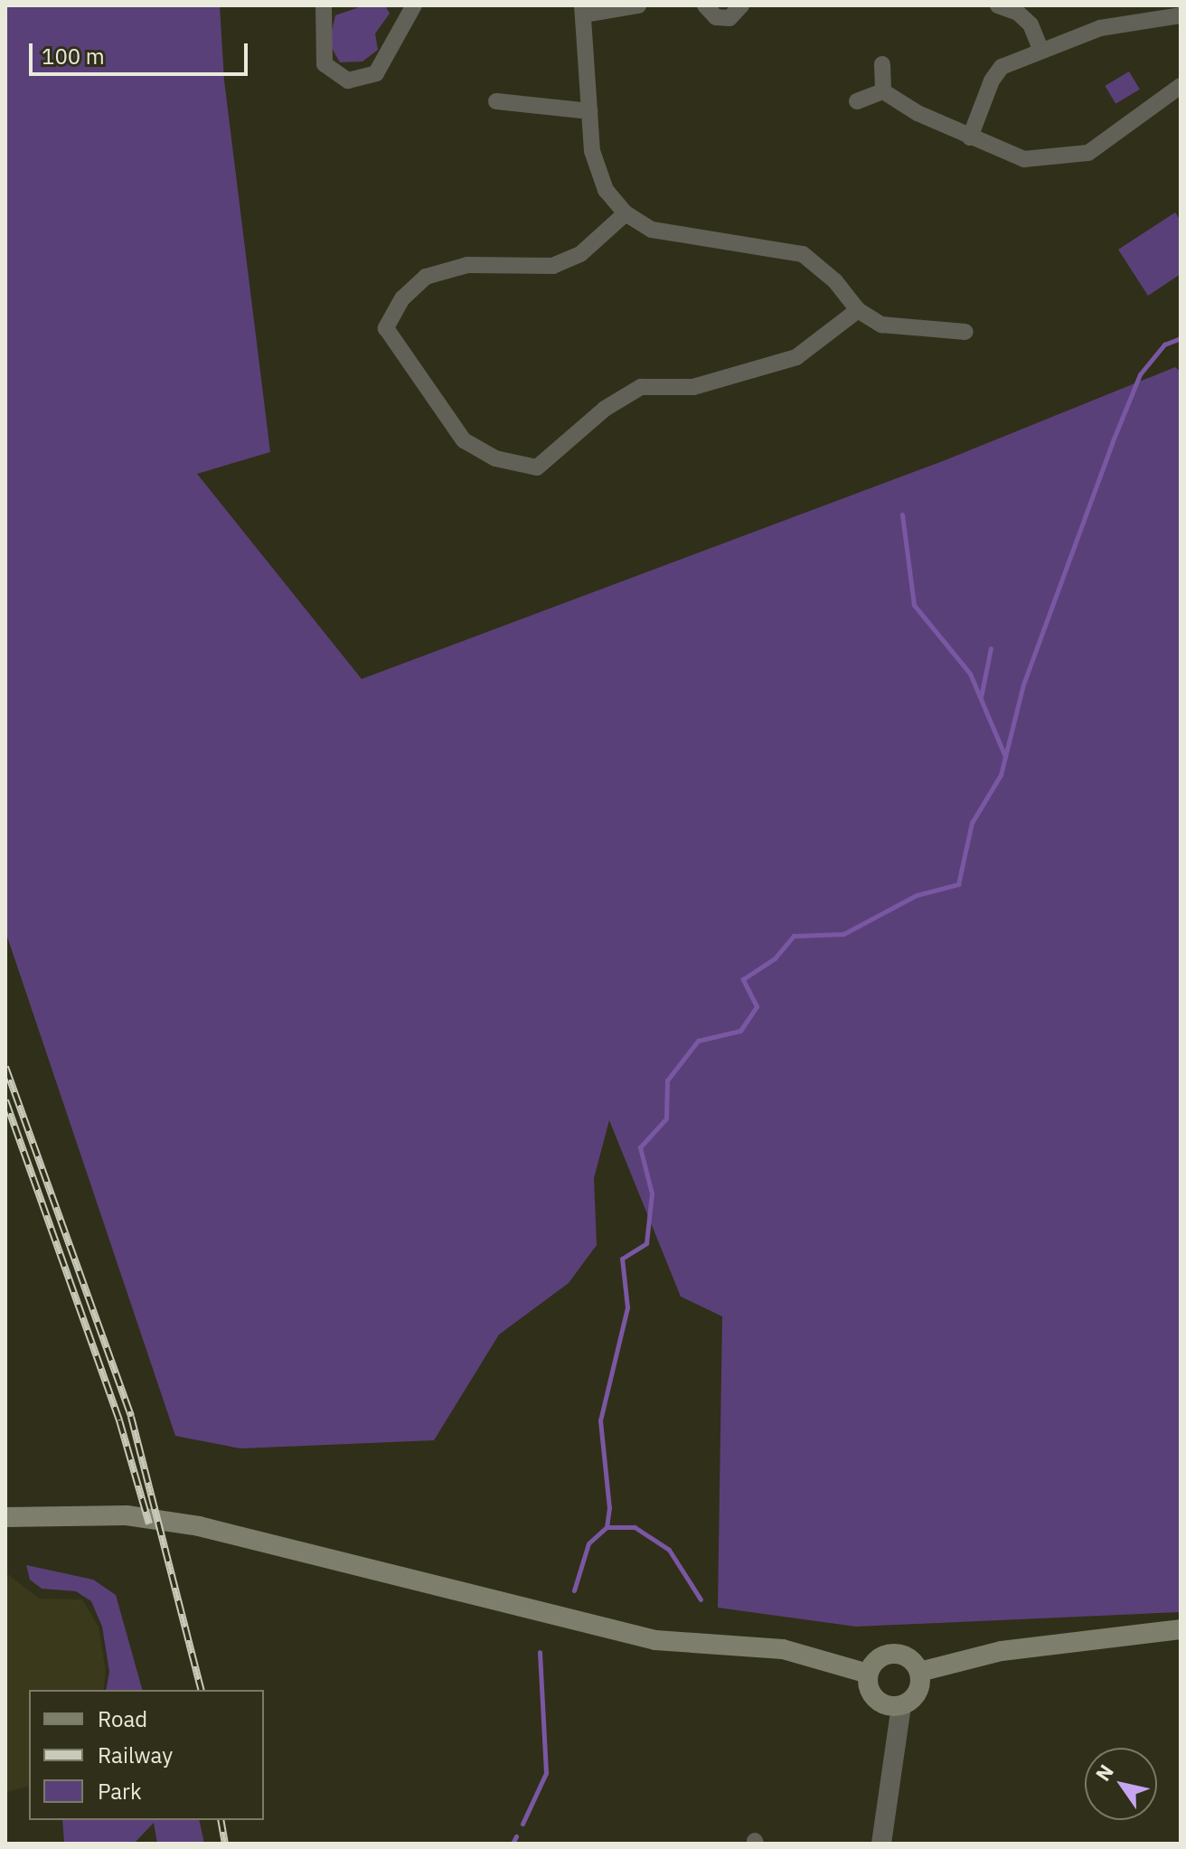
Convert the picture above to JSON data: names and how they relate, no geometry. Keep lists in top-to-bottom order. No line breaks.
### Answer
{"legend":["Road","Railway","Park"],"scale_bar":"100 m","north":"top left"}
